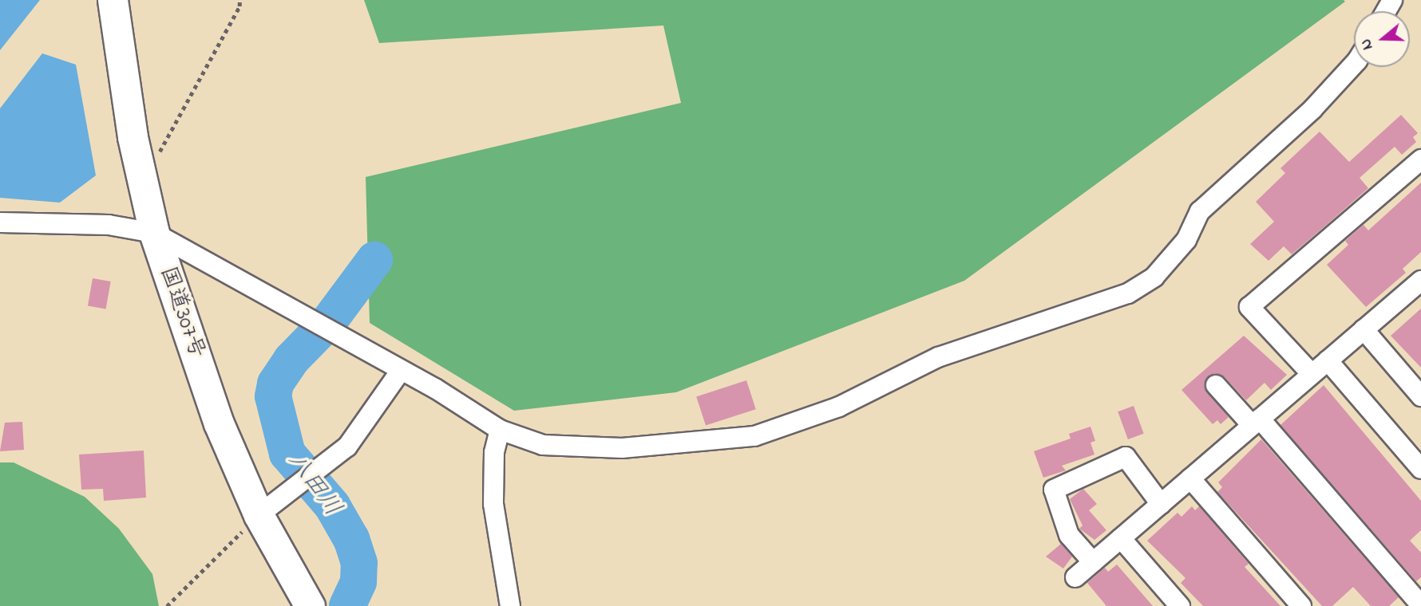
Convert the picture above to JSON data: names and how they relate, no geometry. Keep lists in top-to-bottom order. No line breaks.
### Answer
{"streets":{"highway":["国道307号"]},"water":["八田川"],"north":"left"}
